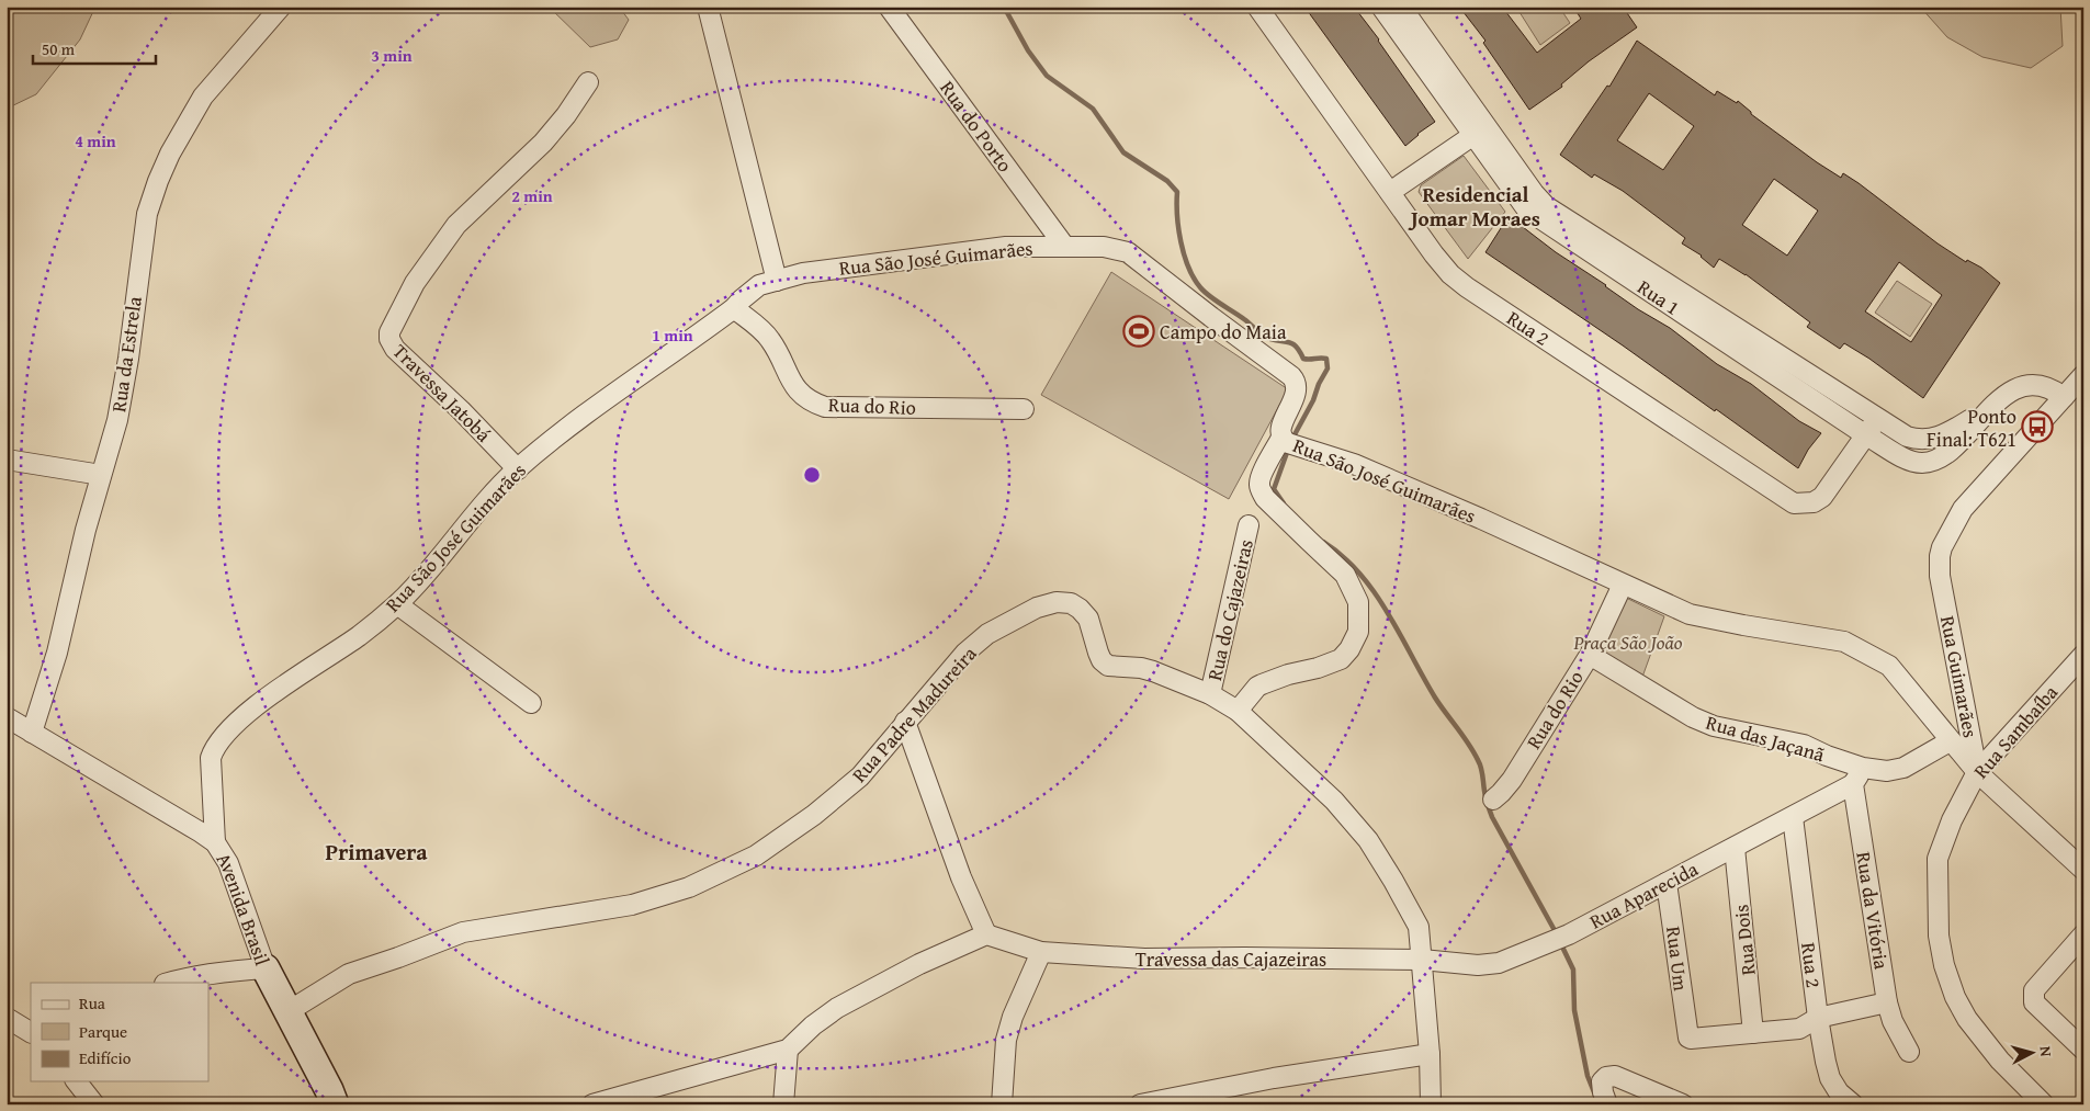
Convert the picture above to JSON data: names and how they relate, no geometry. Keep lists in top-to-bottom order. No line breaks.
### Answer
{"streets":{"street":["Rua do Porto","Rua São José Guimarães","Rua 1","Rua 2","Rua da Estrela","Travessa Jatobá","Rua do Rio","Rua do Cajazeiras","Rua Guimarães","Rua Padre Madureira","Rua Sambaíba","Rua das Jaçanã","Rua Aparecida","Avenida Brasil","Rua da Vitória","Rua Dois","Travessa das Cajazeiras","Rua Um"]},"crossings":[["Rua do Porto","Rua São José Guimarães"],["Rua São José Guimarães","Travessa Jatobá"],["Rua São José Guimarães","Rua do Rio"],["Rua São José Guimarães","Rua Guimarães"],["Rua São José Guimarães","Rua Sambaíba"],["Rua São José Guimarães","Rua das Jaçanã"],["Rua São José Guimarães","Avenida Brasil"],["Rua 1","Rua 2"],["Rua 1","Rua Guimarães"],["Rua 2","Rua Aparecida"],["Rua da Estrela","Avenida Brasil"],["Rua do Rio","Rua das Jaçanã"],["Rua do Cajazeiras","Rua Padre Madureira"],["Rua Guimarães","Rua Sambaíba"],["Rua Padre Madureira","Rua Aparecida"],["Rua Padre Madureira","Avenida Brasil"],["Rua Padre Madureira","Travessa das Cajazeiras"],["Rua Aparecida","Rua da Vitória"],["Rua Aparecida","Rua Dois"],["Rua Aparecida","Travessa das Cajazeiras"],["Rua Aparecida","Rua Um"],["Rua Dois","Rua Um"]],"districts":["Residencial Jomar Moraes","Primavera"],"parks":["Praça São João"],"places":{"sports":["Campo do Maia"],"bus stop":["Ponto Final: T621"]},"legend":["Rua","Parque","Edifício"],"scale_bar":"50 m","north":"right","rings":["3 min","4 min","2 min","1 min"]}
